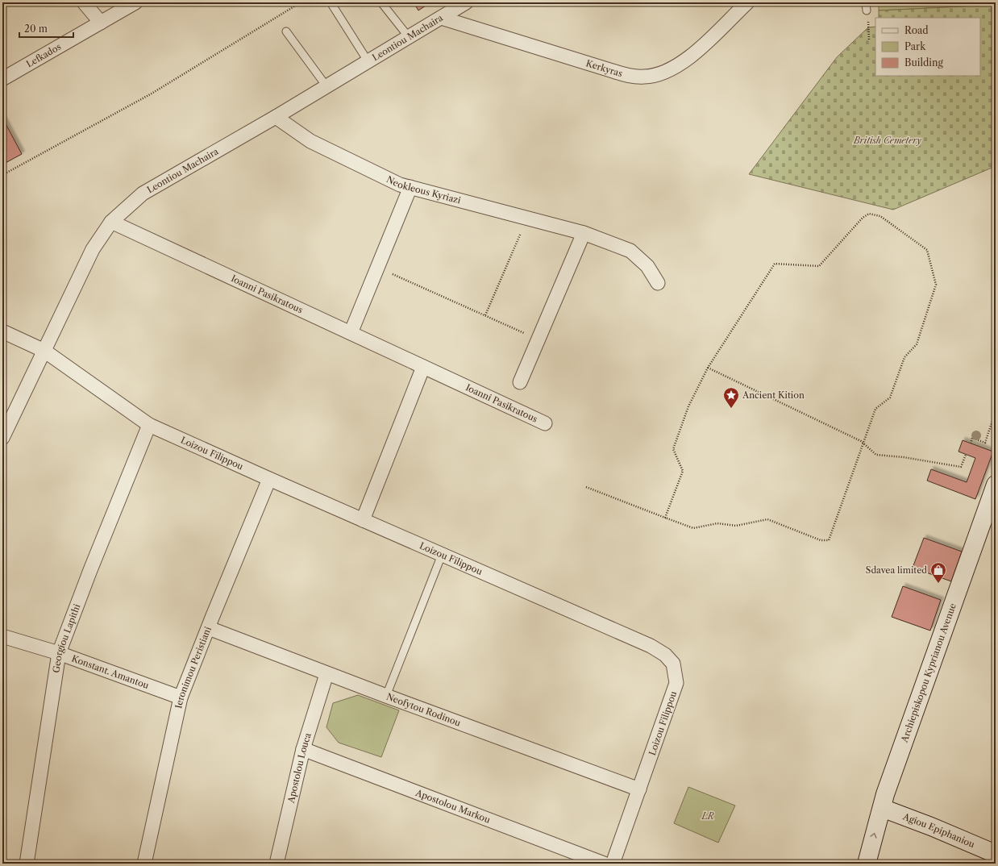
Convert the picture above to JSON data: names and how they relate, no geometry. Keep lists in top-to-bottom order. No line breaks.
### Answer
{"streets":{"street":["Leontiou Machaira","Lefkados","Kerkyras","Neokleous Kyriazi","Ioanni Pasikratous","Loizou Filippou","Georgiou Lapithi","Ieronimou Peristiani","Konstant. Amantou","Archiepiskopou Kyprianou Avenue","Neofytou Rodinou","Apostolou Louca","Apostolou Markou","Agiou Epiphaniou"]},"crossings":[["Leontiou Machaira","Kerkyras"],["Leontiou Machaira","Neokleous Kyriazi"],["Leontiou Machaira","Ioanni Pasikratous"],["Leontiou Machaira","Loizou Filippou"],["Loizou Filippou","Georgiou Lapithi"],["Loizou Filippou","Ieronimou Peristiani"],["Loizou Filippou","Neofytou Rodinou"],["Georgiou Lapithi","Konstant. Amantou"],["Ieronimou Peristiani","Konstant. Amantou"],["Ieronimou Peristiani","Neofytou Rodinou"],["Archiepiskopou Kyprianou Avenue","Agiou Epiphaniou"],["Neofytou Rodinou","Apostolou Louca"],["Apostolou Louca","Apostolou Markou"]],"parks":["British Cemetery","LR"],"places":{"place":["Ancient Kition"],"shop":["Sdavea limited"]},"legend":["Road","Park","Building"],"scale_bar":"20 m"}
